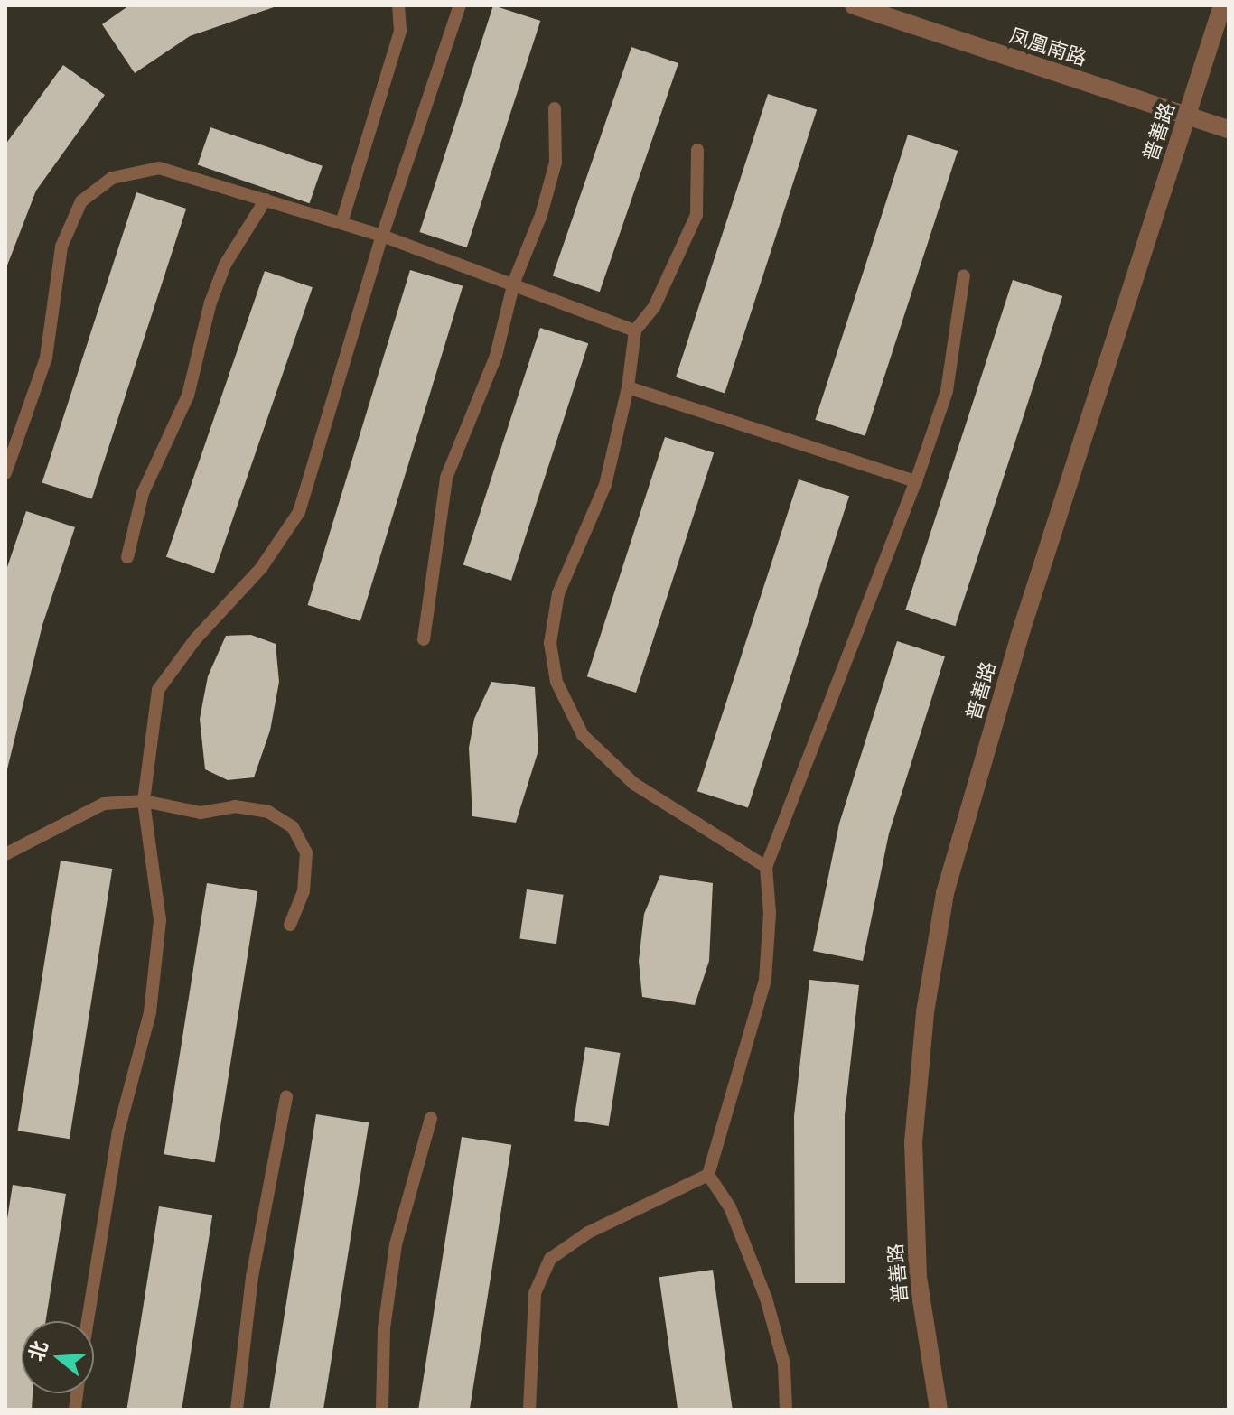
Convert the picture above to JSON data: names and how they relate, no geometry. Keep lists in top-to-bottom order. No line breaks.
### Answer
{"streets":{"street":["凤凰南路","普善路"]},"crossings":[["凤凰南路","普善路"]],"north":"left"}
